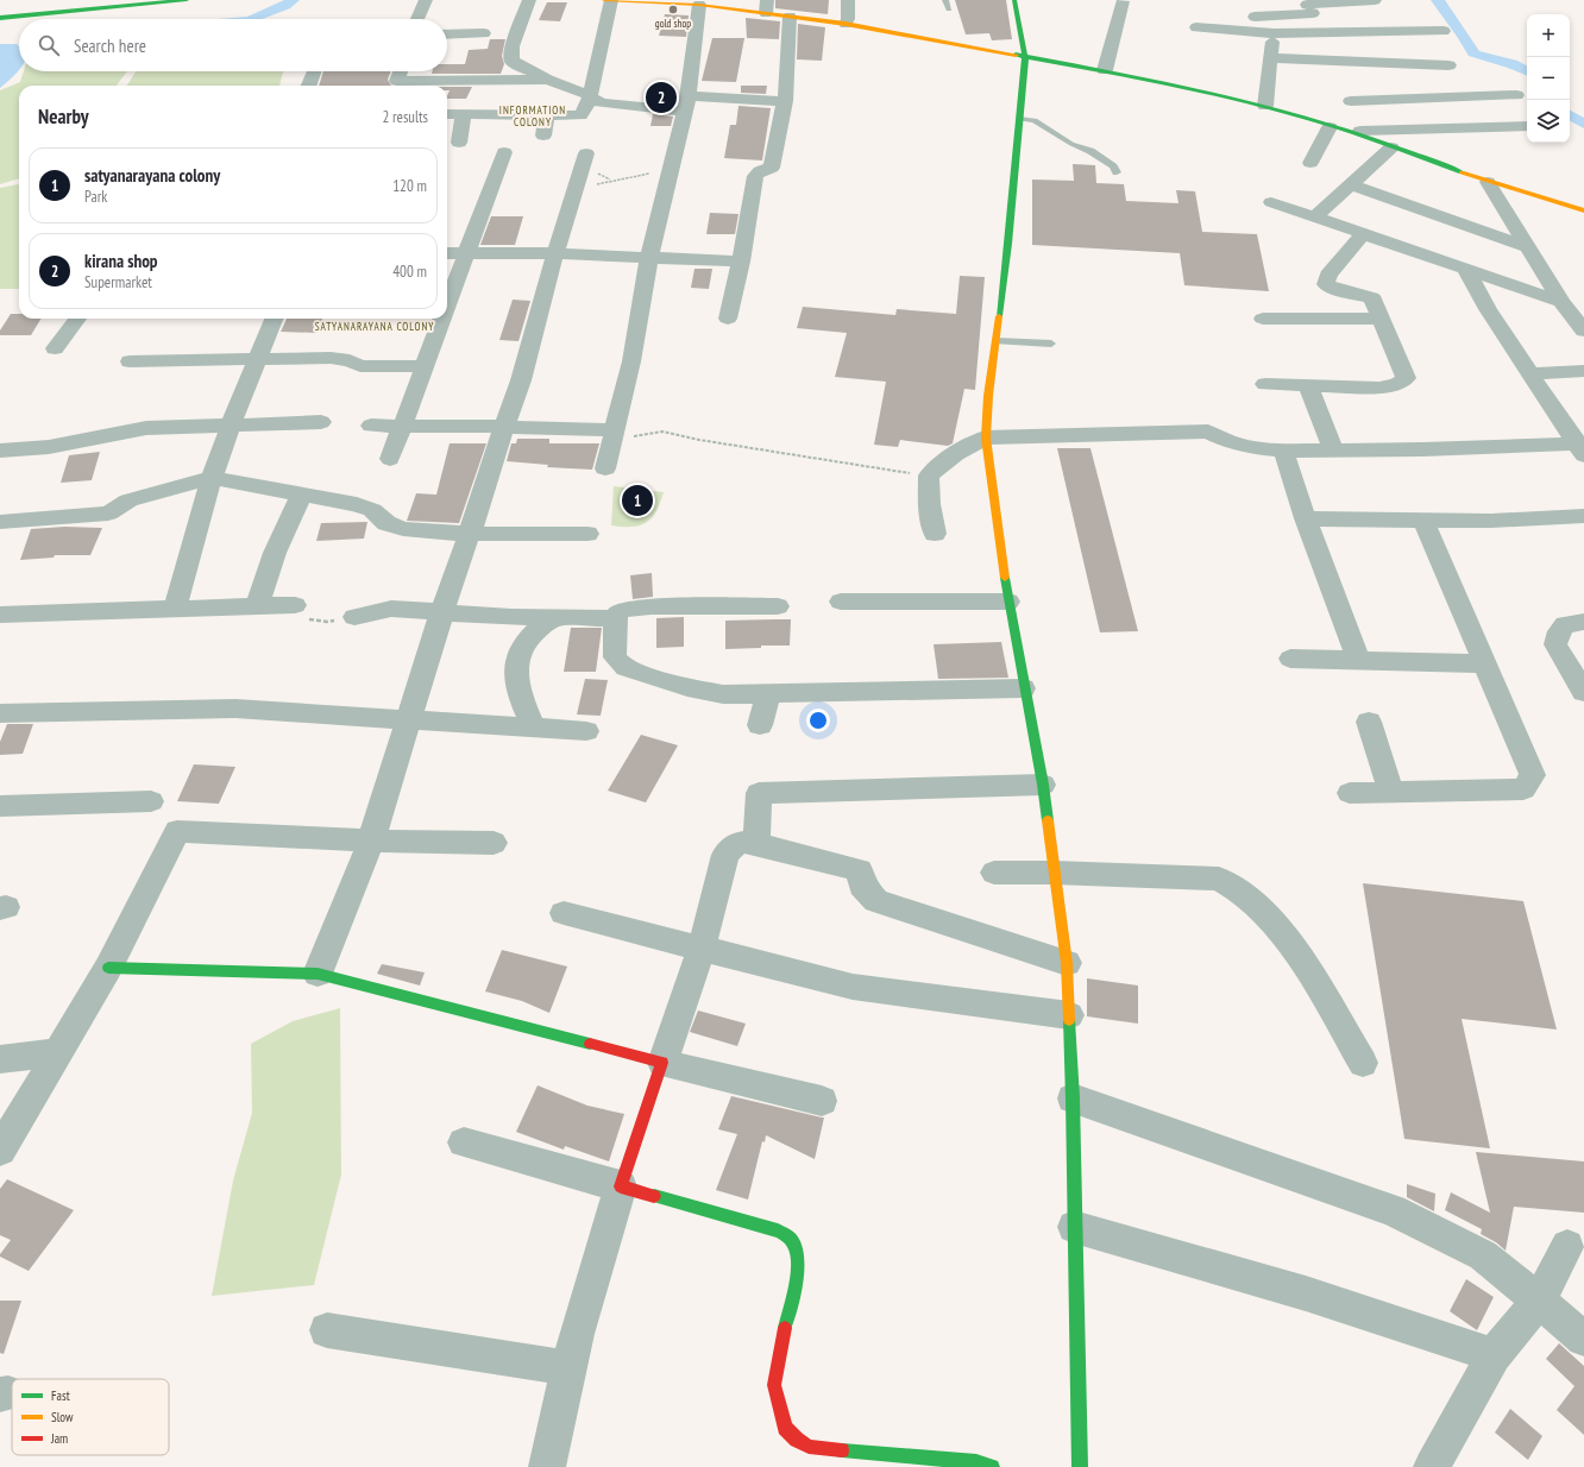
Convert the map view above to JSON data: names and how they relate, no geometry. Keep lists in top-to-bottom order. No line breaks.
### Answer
{"districts":["INFORMATION COLONY","SATYANARAYANA COLONY"],"places":["gold shop"],"legend":["Fast","Slow","Jam"],"page":{"map_buttons":["+","−"],"search":"Search here","pins":["2","1"],"heading":["Nearby","2 results"],"list":[{"mark":"1","name":"satyanarayana colony","note":"Park","value":"120 m"},{"mark":"2","name":"kirana shop","note":"Supermarket","value":"400 m"}]}}
